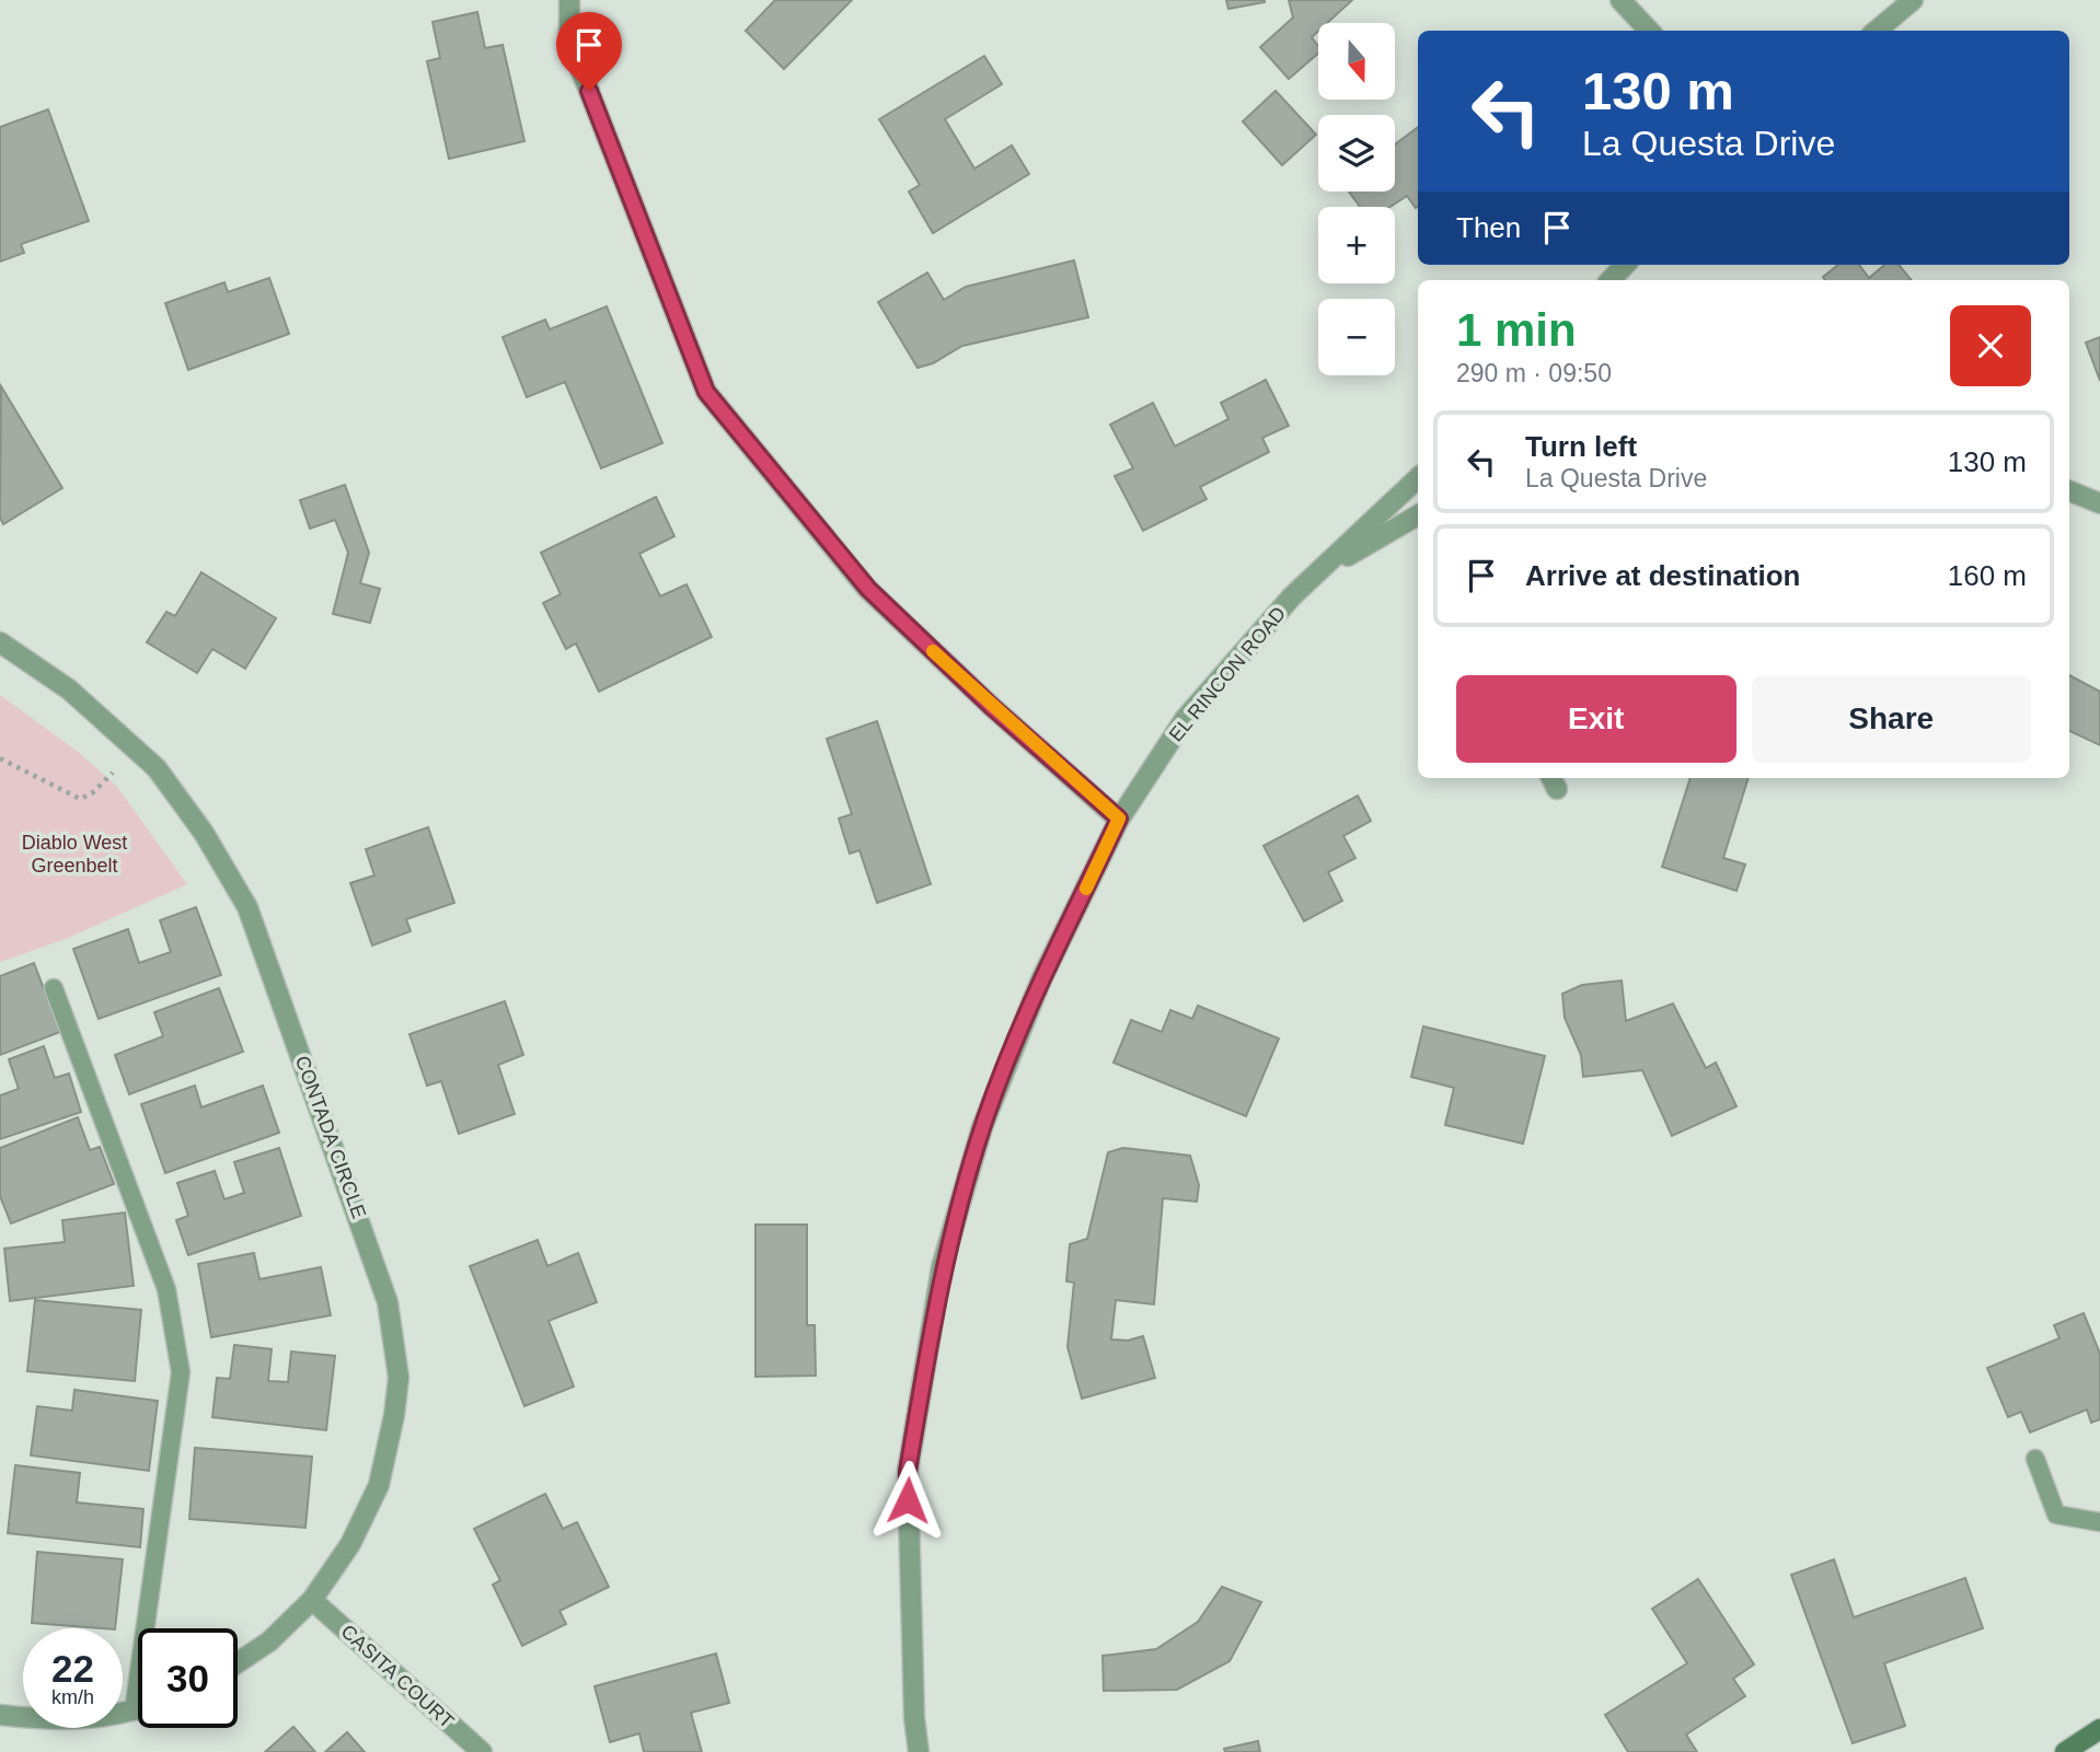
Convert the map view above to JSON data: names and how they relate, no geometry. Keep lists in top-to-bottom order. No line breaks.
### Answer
{"streets":{"street":["EL RINCON ROAD","CONTADA CIRCLE","CASITA COURT"]},"crossings":[["CONTADA CIRCLE","CASITA COURT"]],"parks":["Diablo West Greenbelt"],"north":"bottom","page":{"map_buttons":["+","−"],"turn":["130 m","La Questa Drive"],"then":"Then","heading":["1 min","290 m · 09:50"],"list":[{"name":"Turn left","note":"La Questa Drive","value":"130 m"},{"name":"Arrive at destination","value":"160 m"}],"buttons":["Exit","Share"],"speed":"22 km/h","limit":"30"}}
